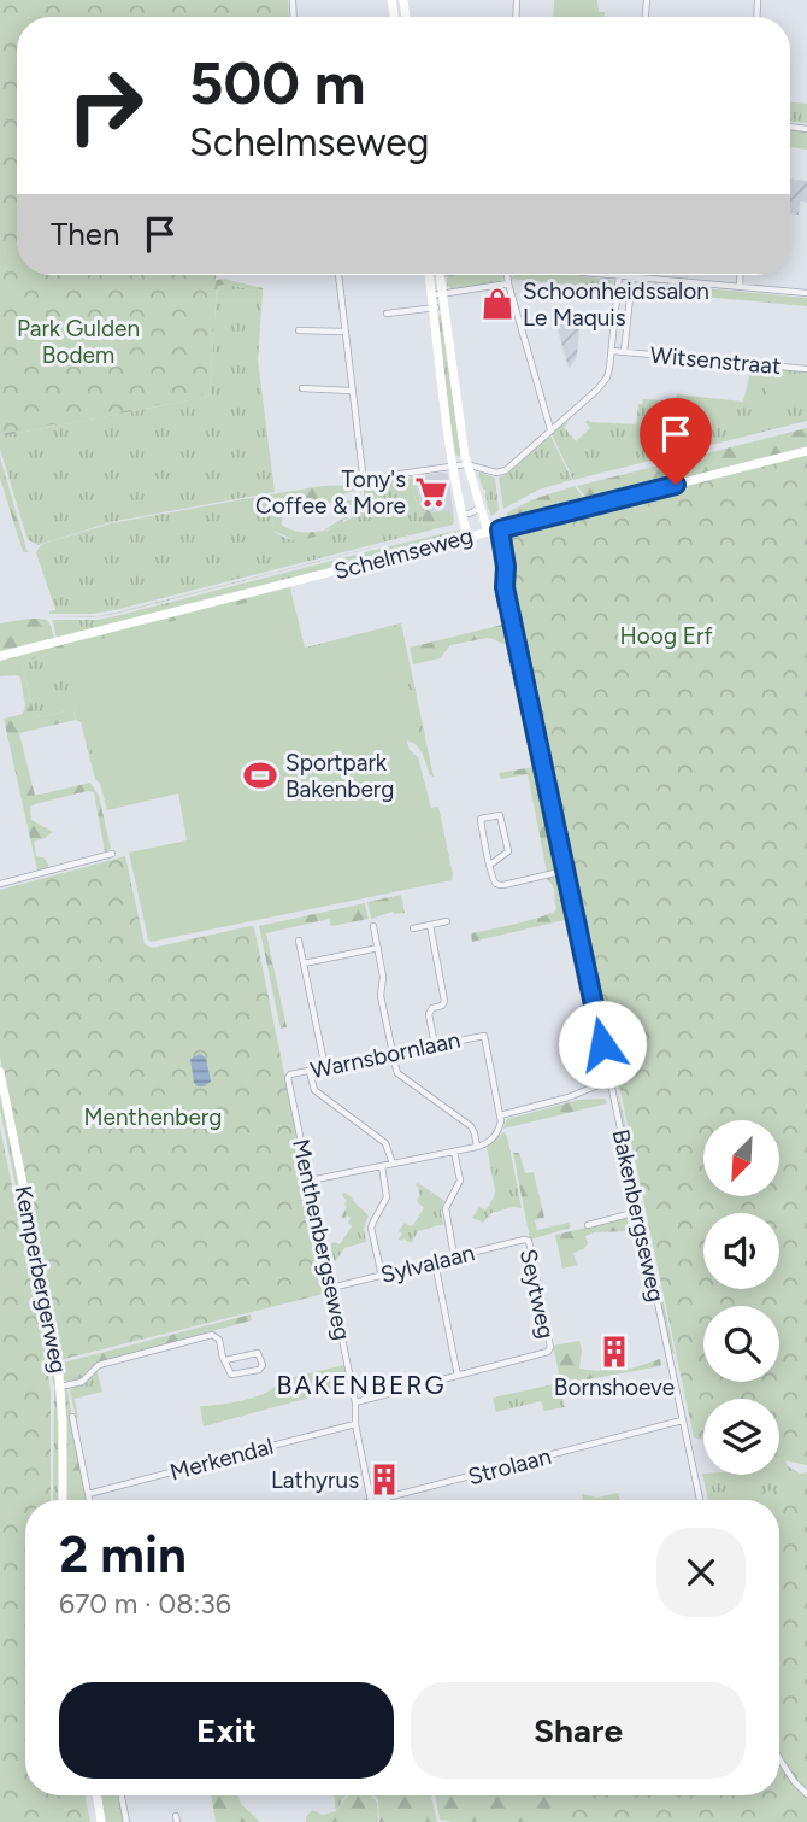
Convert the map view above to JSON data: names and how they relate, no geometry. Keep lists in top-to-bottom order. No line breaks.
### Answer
{"streets":{"main road":["Schelmseweg","Bakenbergseweg","Kemperbergerweg"],"street":["Witsenstraat","Warnsbornlaan","Menthenbergseweg","Sylvalaan","Seytweg","Merkendal","Strolaan"]},"crossings":[["Schelmseweg","Bakenbergseweg"],["Warnsbornlaan","Menthenbergseweg"],["Bakenbergseweg","Strolaan"],["Menthenbergseweg","Sylvalaan"],["Menthenbergseweg","Merkendal"],["Sylvalaan","Seytweg"]],"districts":["BAKENBERG"],"parks":["Park Gulden Bodem","Hoog Erf","Menthenberg"],"places":{"shop":["Schoonheidssalon Le Maquis"],"supermarket":["Tony's Coffee & More"],"sports":["Sportpark Bakenberg"],"building":["Bornshoeve","Lathyrus"]},"north":"bottom left","page":{"turn":["500 m","Schelmseweg"],"then":"Then","heading":["2 min","670 m · 08:36"],"buttons":["Exit","Share"]}}
